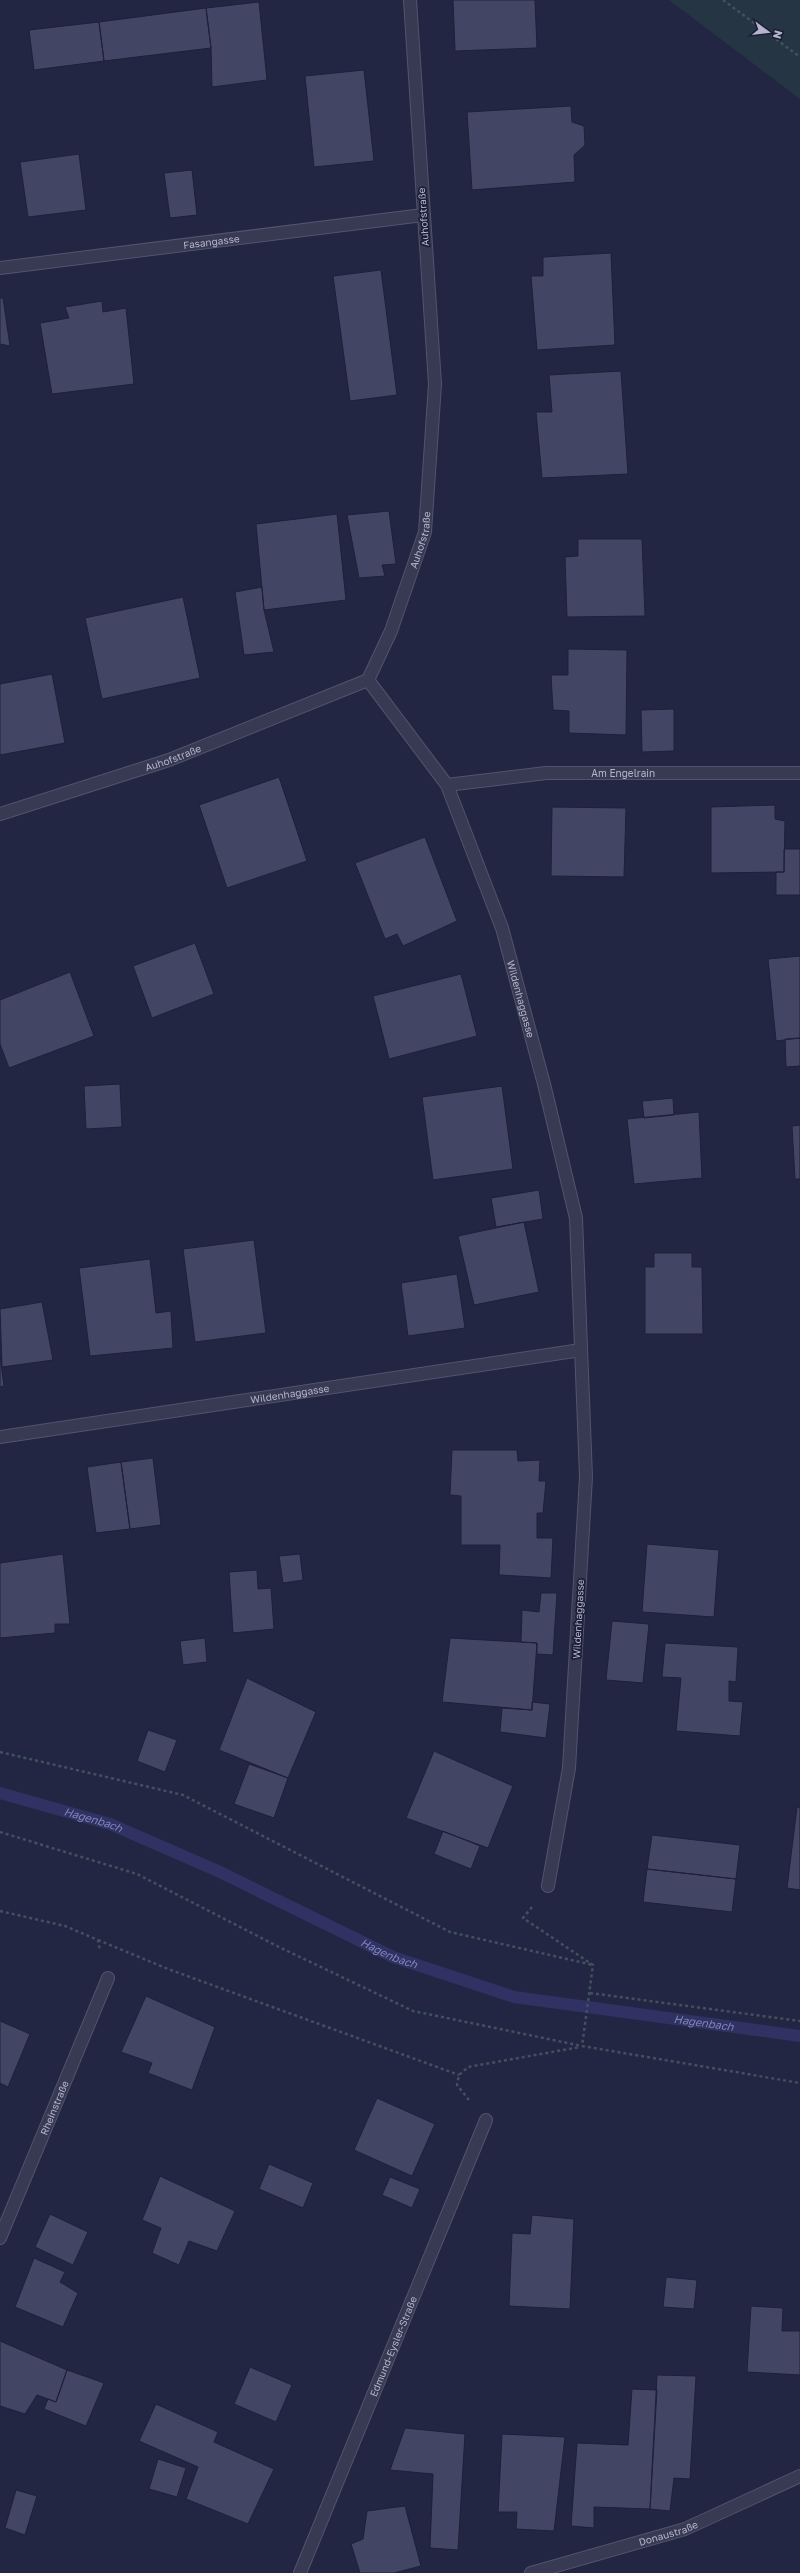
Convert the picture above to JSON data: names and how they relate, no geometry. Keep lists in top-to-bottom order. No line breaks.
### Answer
{"streets":{"street":["Auhofstraße","Fasangasse","Am Engelrain","Wildenhaggasse","Rheinstraße","Edmund-Eysler-Straße","Donaustraße"]},"crossings":[["Auhofstraße","Fasangasse"],["Auhofstraße","Wildenhaggasse"],["Am Engelrain","Wildenhaggasse"]],"water":["Hagenbach"],"north":"right"}
